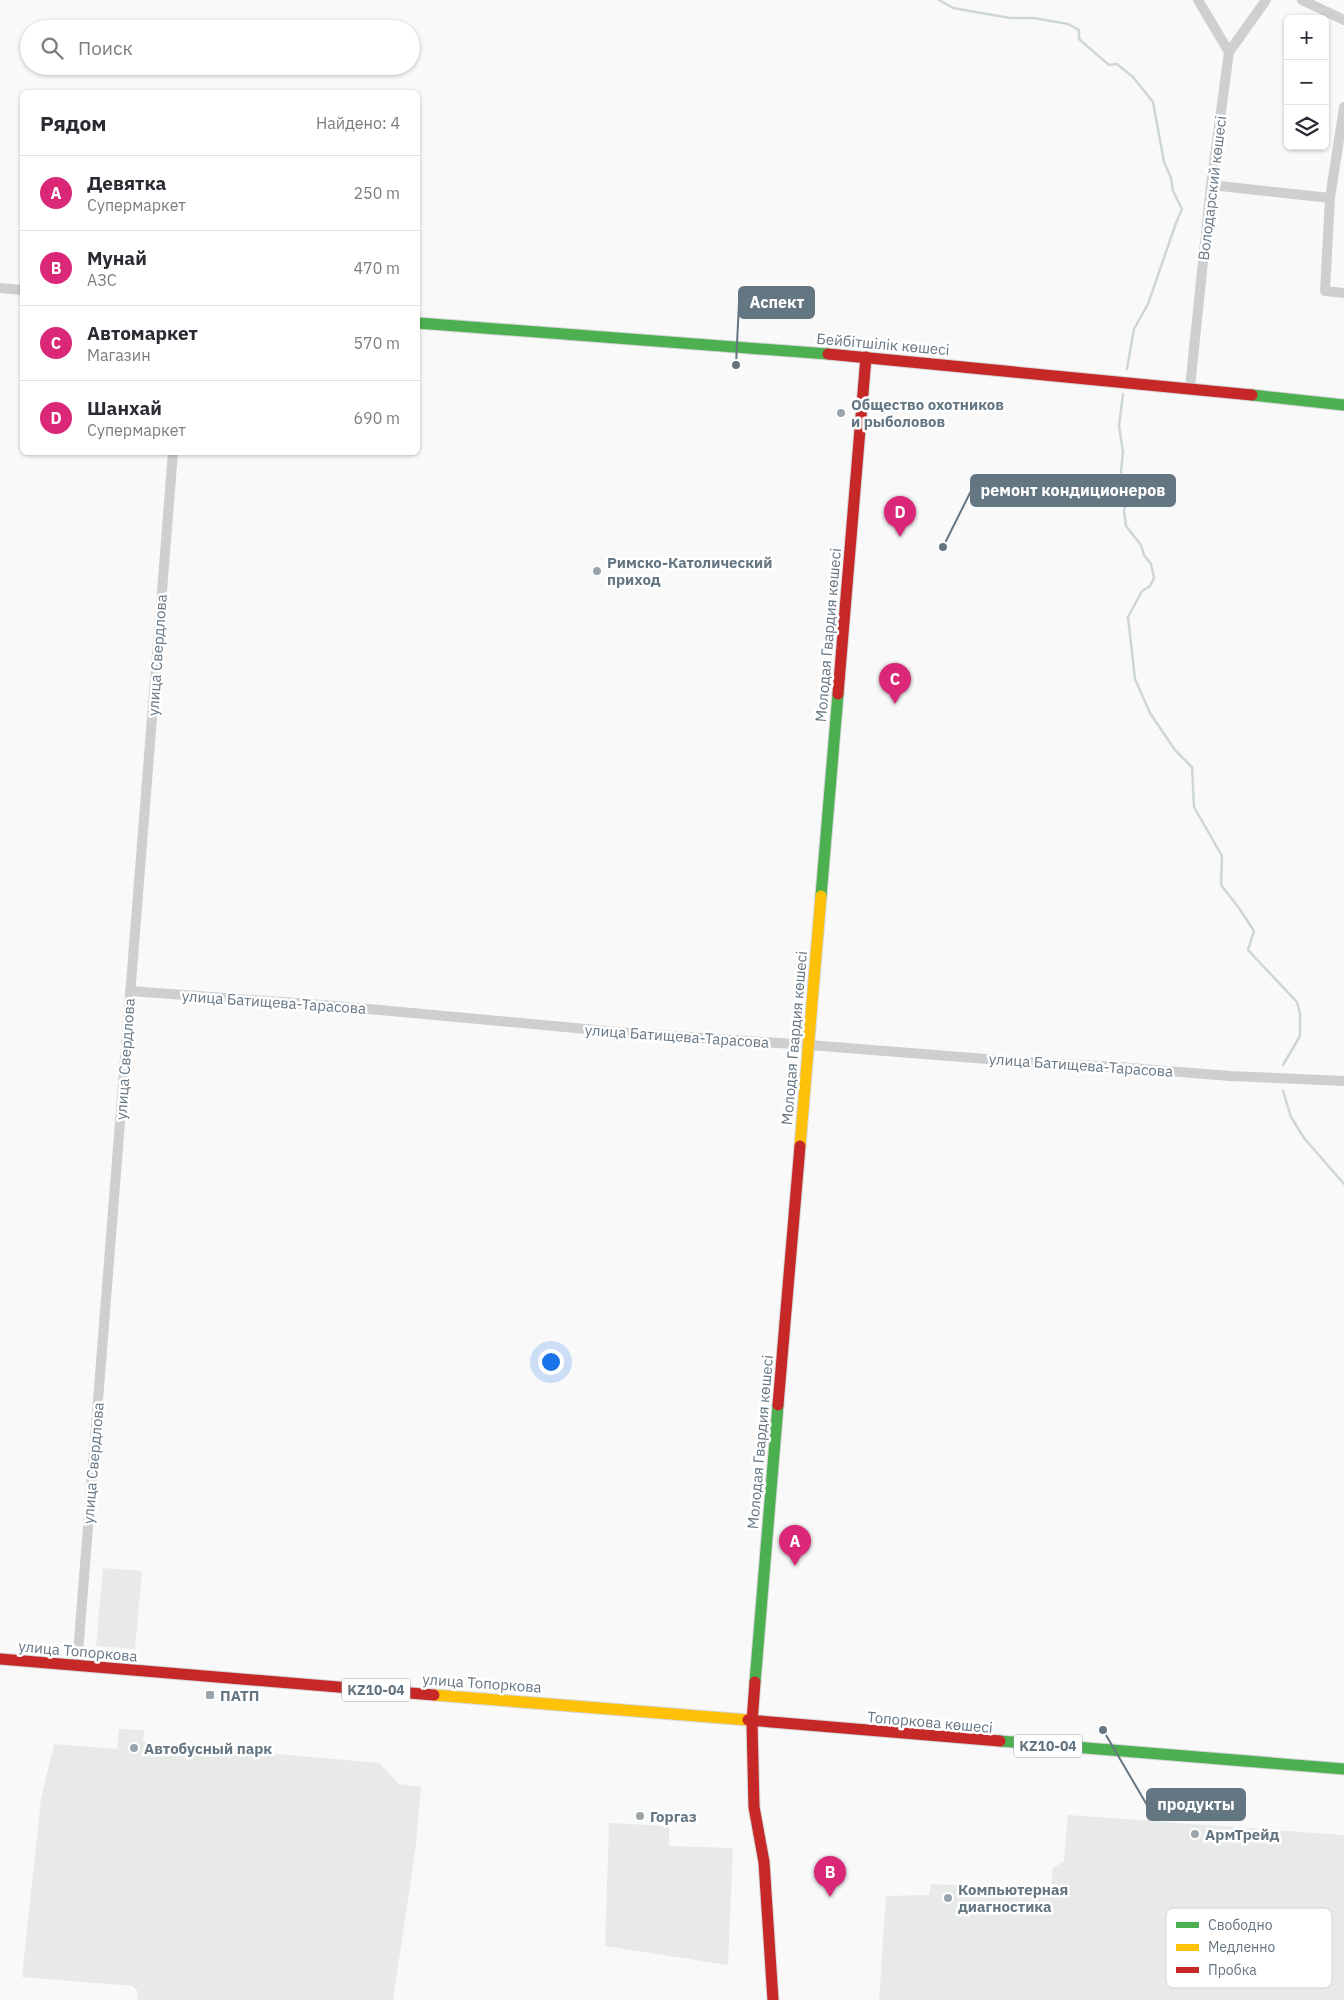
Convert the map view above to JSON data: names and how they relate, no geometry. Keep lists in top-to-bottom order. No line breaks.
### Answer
{"streets":{"main road":["Бейбітшілік көшесі","Молодая Гвардия көшесі","улица Топоркова","KZ10-04","Топоркова көшесі"],"street":["Володарский көшесі","улица Свердлова","улица Батищева-Тарасова"]},"crossings":[["Володарский көшесі","Бейбітшілік көшесі"],["Бейбітшілік көшесі","Молодая Гвардия көшесі"],["Молодая Гвардия көшесі","улица Батищева-Тарасова"],["Молодая Гвардия көшесі","улица Топоркова"],["Молодая Гвардия көшесі","Топоркова көшесі"],["улица Свердлова","улица Батищева-Тарасова"],["улица Свердлова","улица Топоркова"],["улица Топоркова","Топоркова көшесі"]],"places":{"other":["Аспект","Общество охотников и рыболовов","ремонт кондиционеров","Римско-Католический приход","продукты","Автобусный парк","Горгаз","АрмТрейд","Компьютерная диагностика"],"transit":["ПАТП"]},"legend":["Свободно","Медленно","Пробка"],"page":{"map_buttons":["+","−"],"search":"Поиск","heading":["Рядом","Найдено: 4"],"list":[{"mark":"A","name":"Девятка","note":"Супермаркет","value":"250 m"},{"mark":"B","name":"Мунай","note":"АЗС","value":"470 m"},{"mark":"C","name":"Автомаркет","note":"Магазин","value":"570 m"},{"mark":"D","name":"Шанхай","note":"Супермаркет","value":"690 m"}],"pins":["D","C","A","B"]}}
